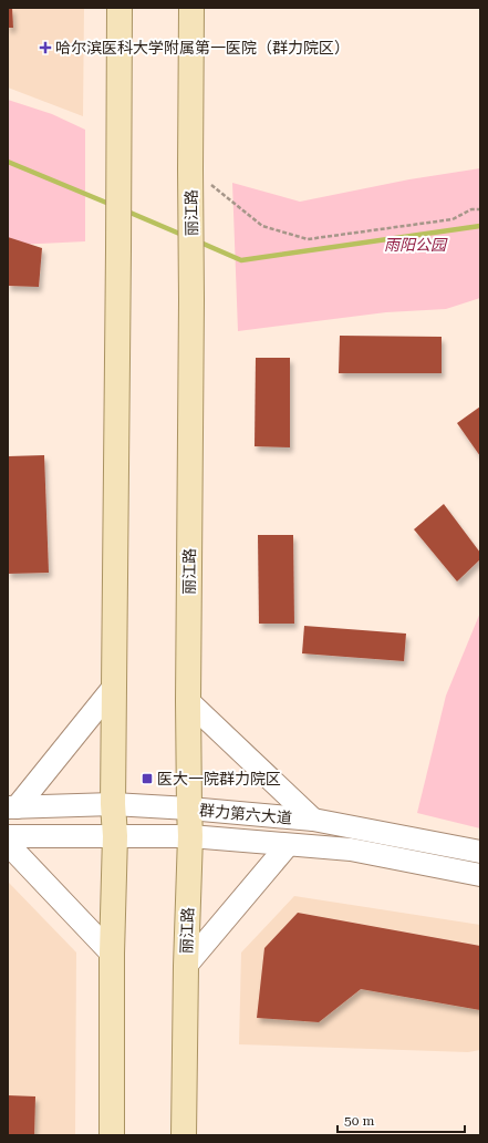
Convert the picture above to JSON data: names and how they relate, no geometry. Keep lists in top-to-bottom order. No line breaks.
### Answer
{"streets":{"main road":["丽江路","群力第六大道"]},"crossings":[["丽江路","群力第六大道"]],"parks":["雨阳公园"],"places":{"health":["哈尔滨医科大学附属第一医院（群力院区）"],"transit":["医大一院群力院区"]},"scale_bar":"50 m"}
